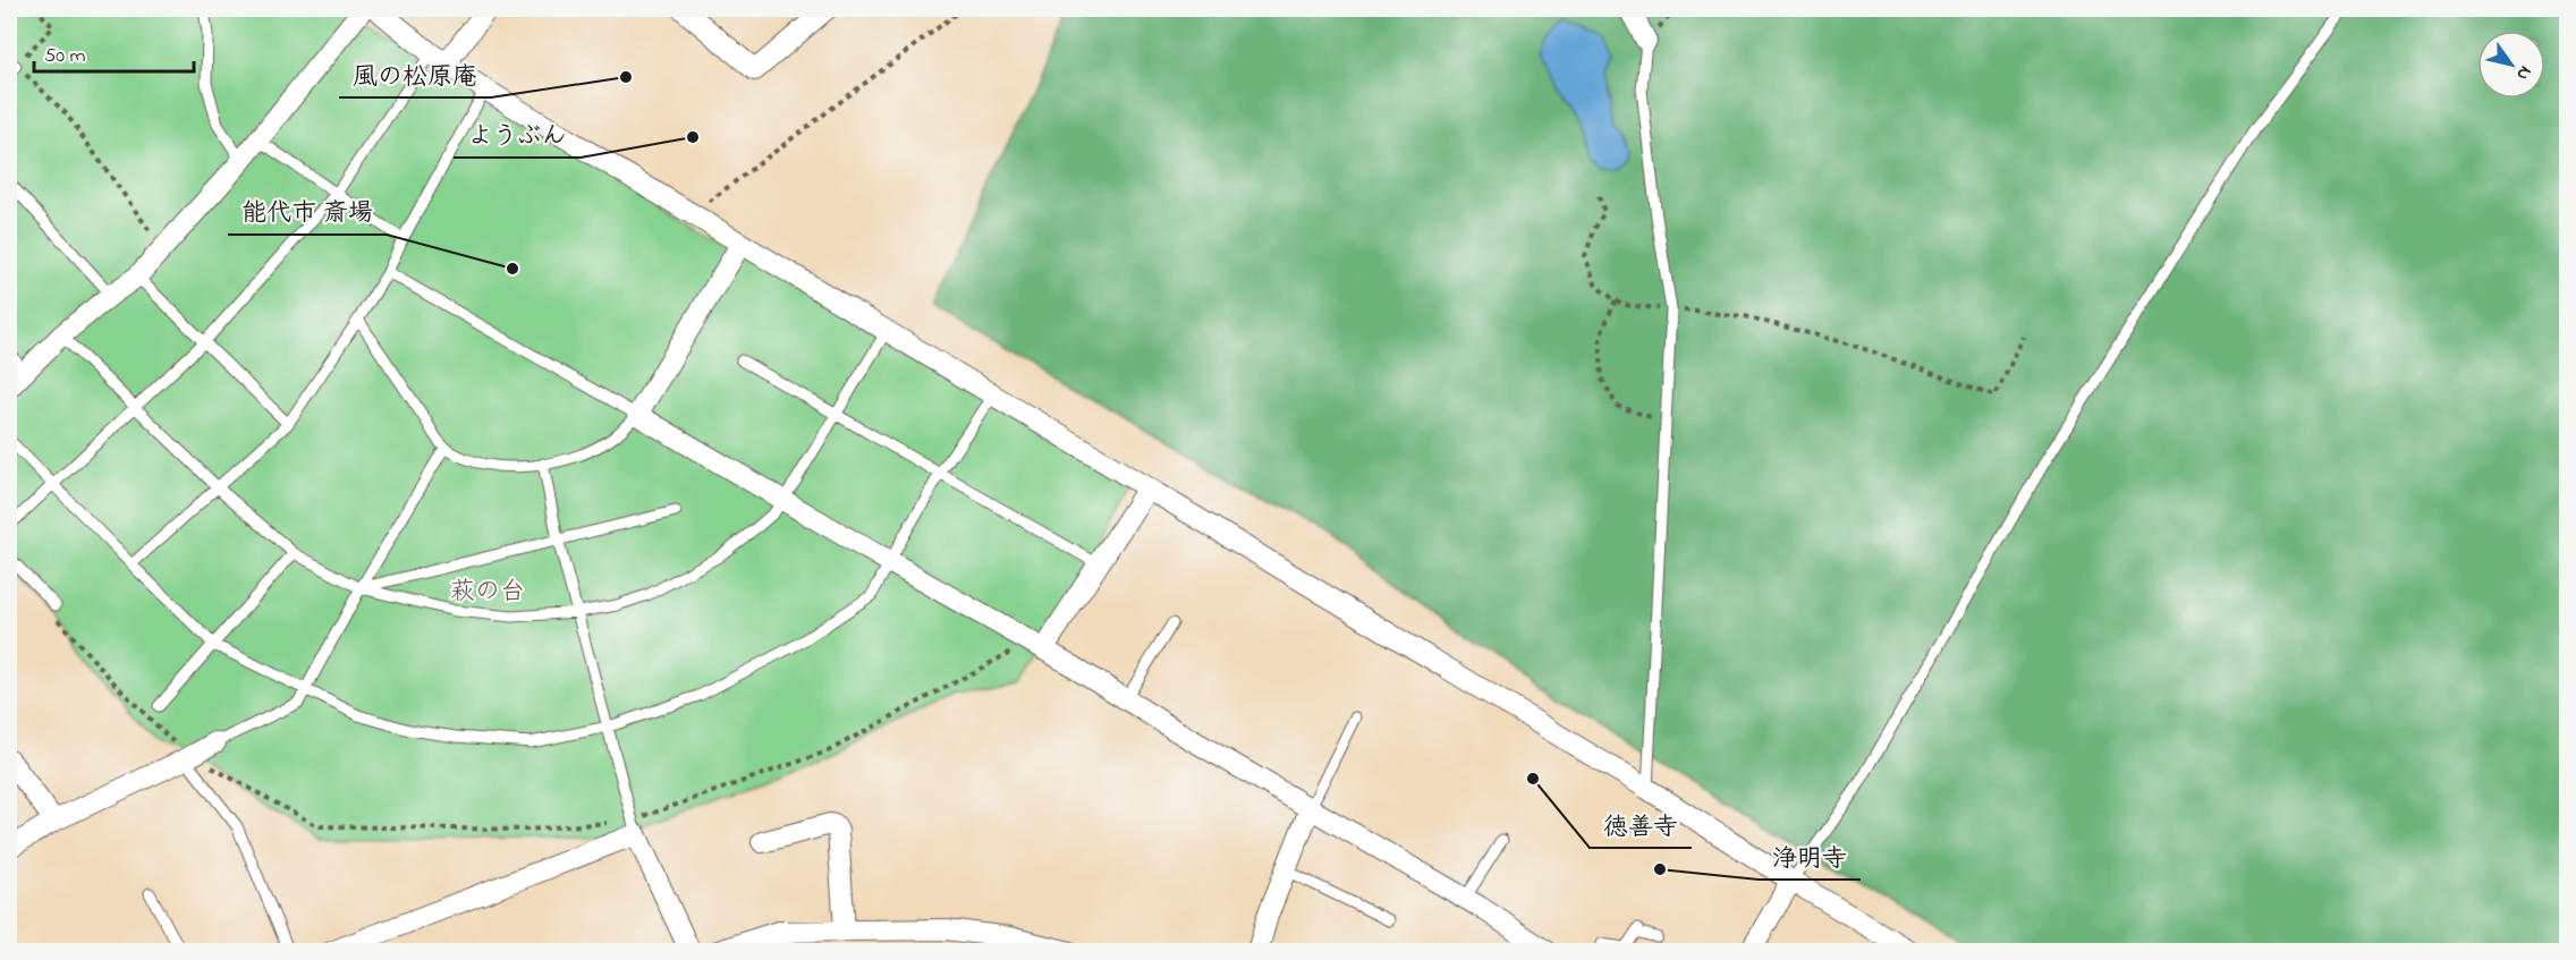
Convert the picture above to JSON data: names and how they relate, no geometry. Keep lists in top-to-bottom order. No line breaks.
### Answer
{"districts":["萩の台"],"places":["風の松原庵","ようぶん","能代市 斎場","徳善寺","浄明寺"],"scale_bar":"50 m","north":"bottom right"}
